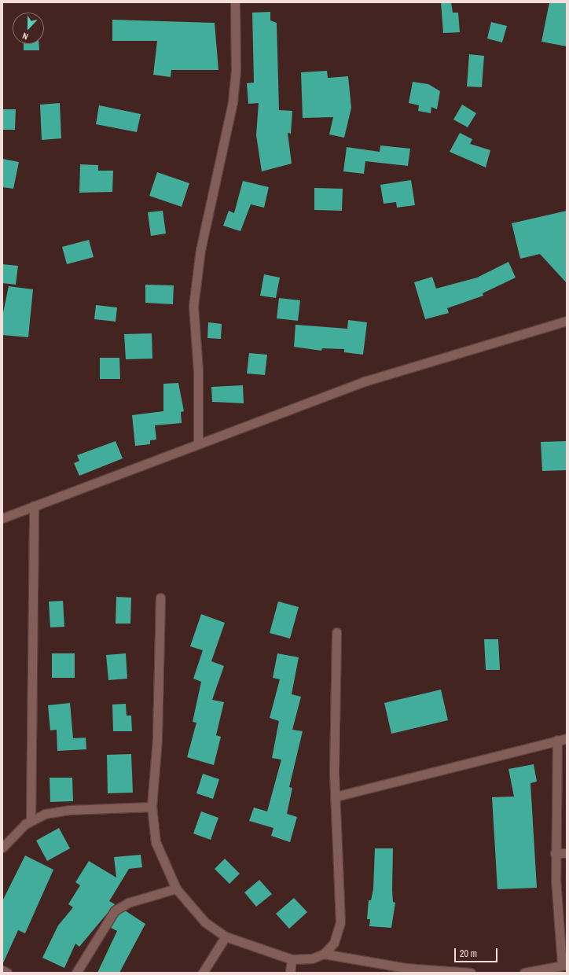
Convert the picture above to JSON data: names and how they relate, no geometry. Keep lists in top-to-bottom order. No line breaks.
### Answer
{"scale_bar":"20 m","north":"bottom"}
